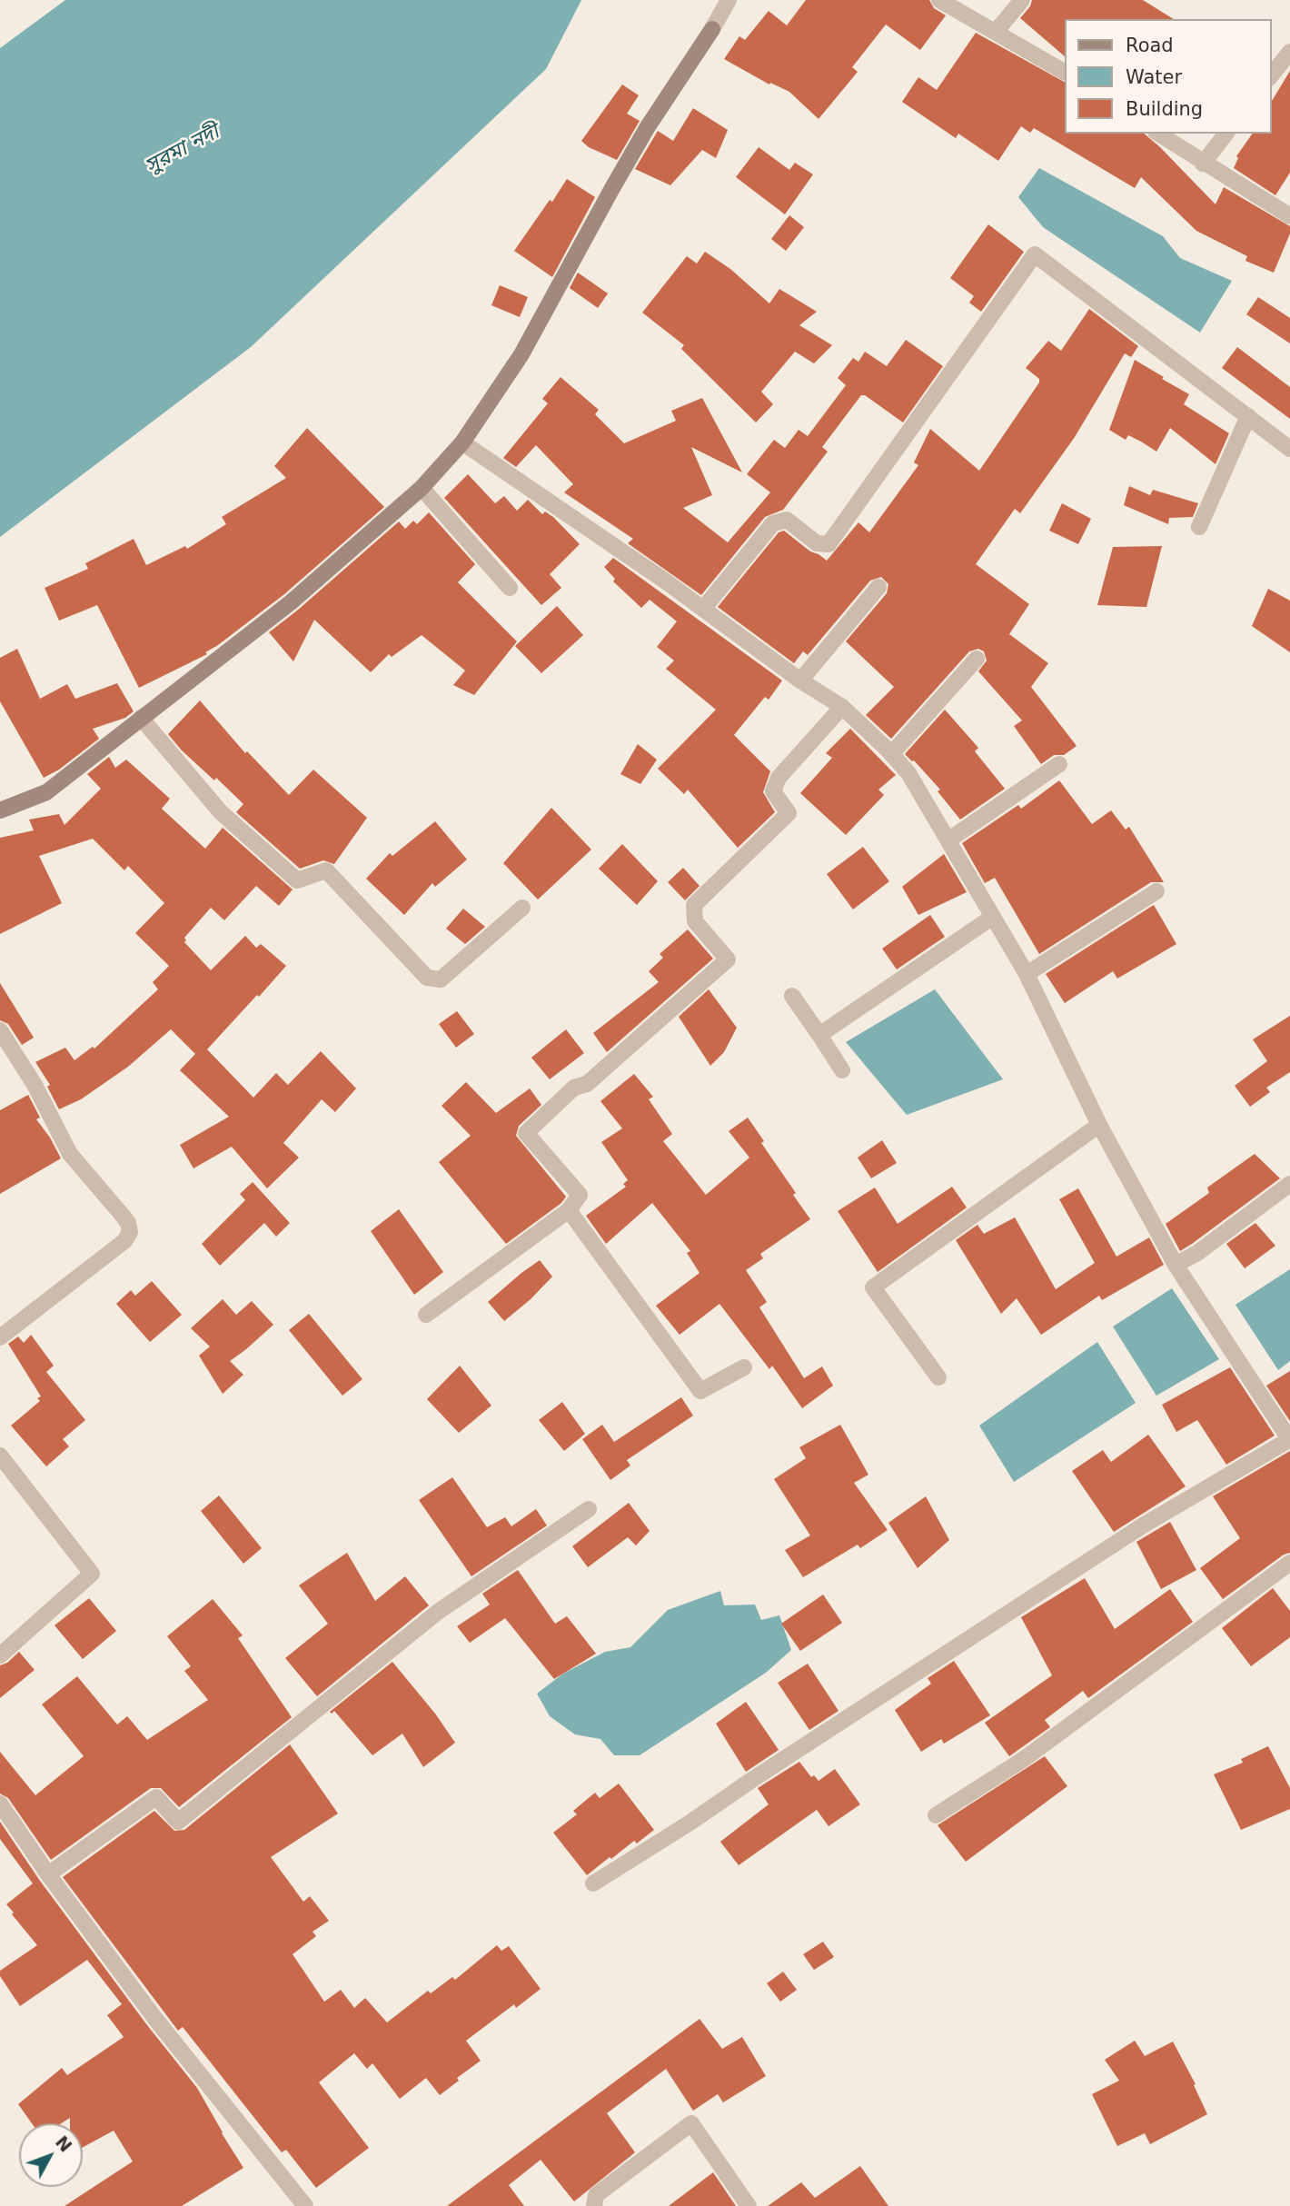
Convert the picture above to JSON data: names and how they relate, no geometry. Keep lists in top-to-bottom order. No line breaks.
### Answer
{"water":["সুরমা নদী"],"legend":["Road","Water","Building"],"north":"top right"}
